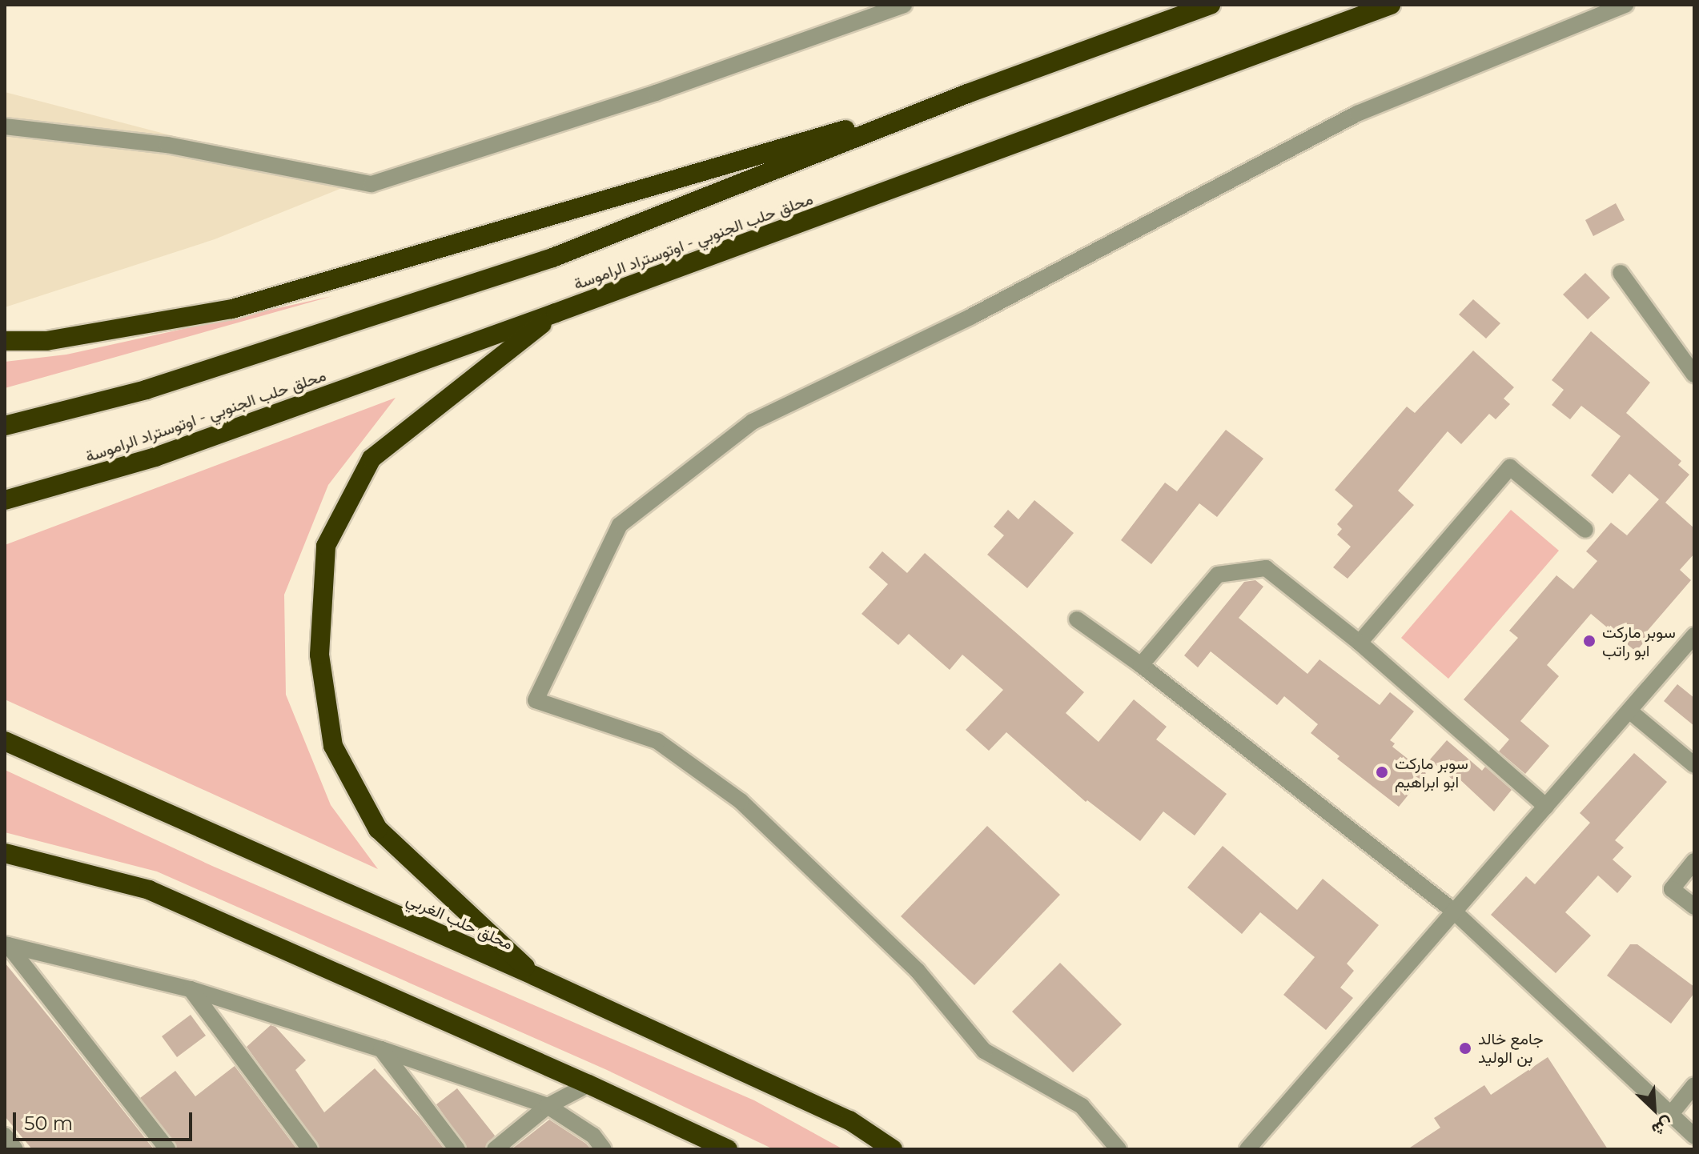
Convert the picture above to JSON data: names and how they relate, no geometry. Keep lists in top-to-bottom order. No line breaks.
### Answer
{"streets":{"highway":["محلق حلب الجنوبي - اوتوستراد الراموسة","محلق حلب الغربي"]},"places":["سوبر ماركت ابو راتب","سوبر ماركت ابو ابراهيم","جامع خالد بن الوليد"],"scale_bar":"50 m","north":"bottom right"}
